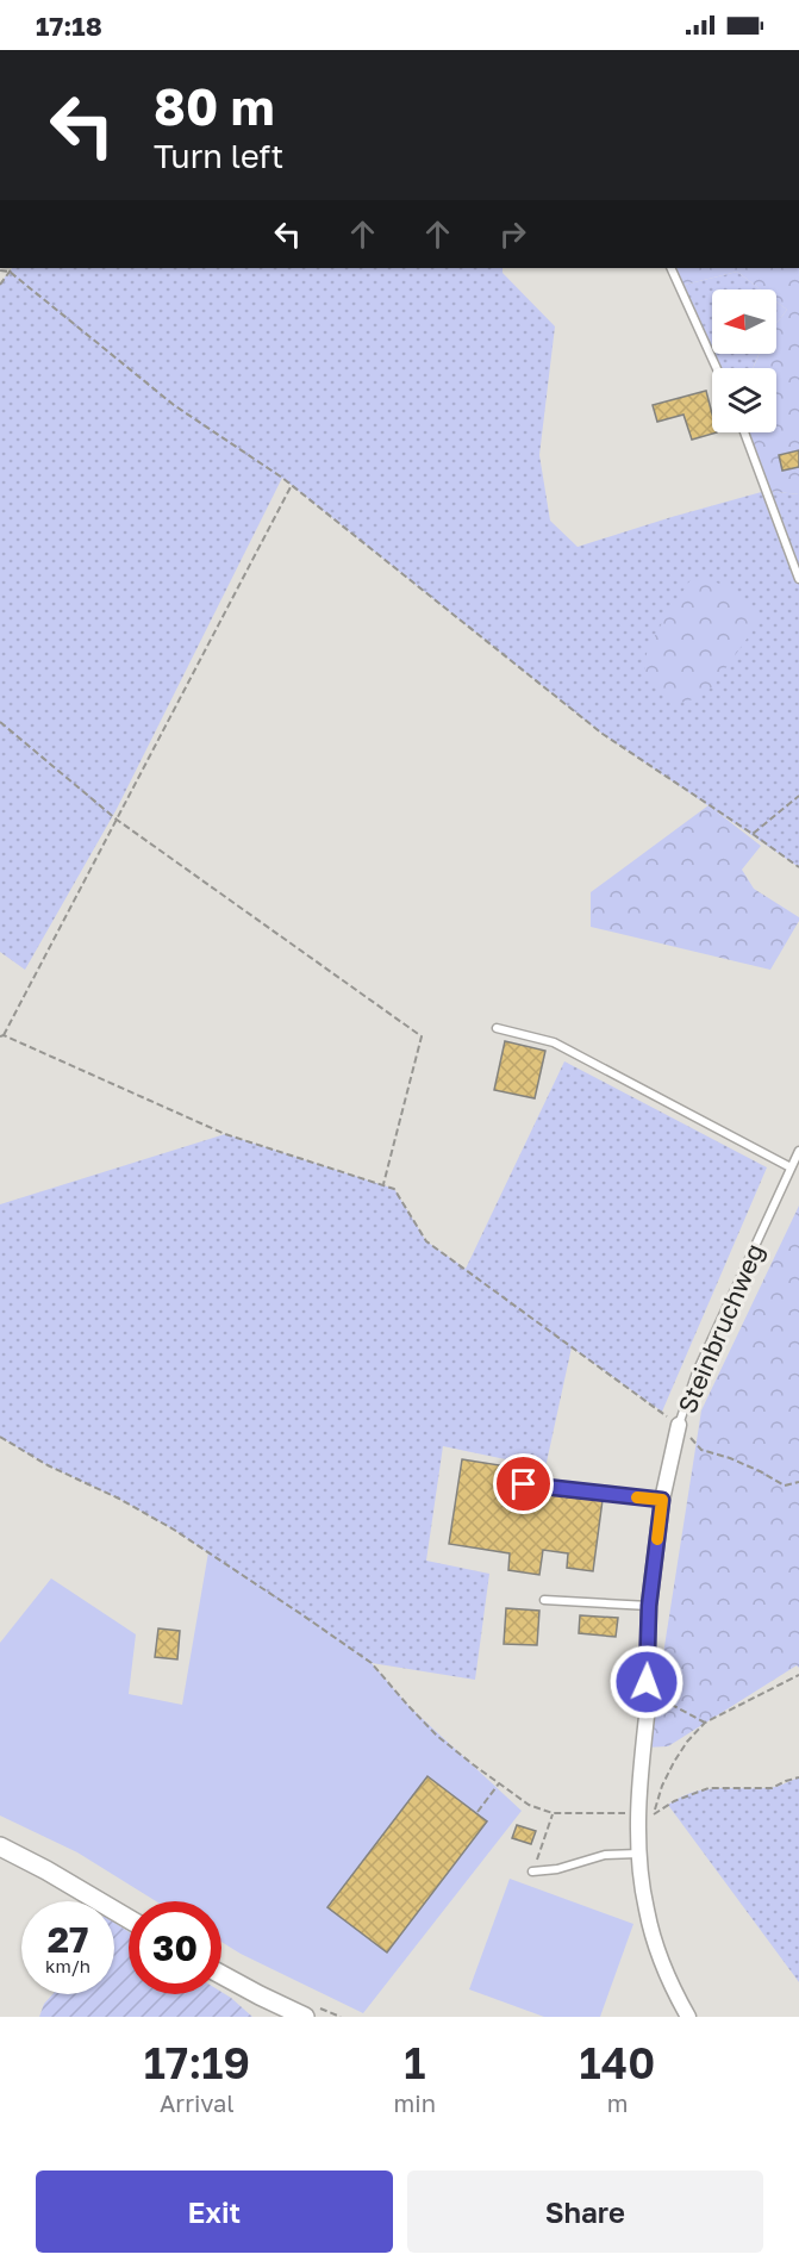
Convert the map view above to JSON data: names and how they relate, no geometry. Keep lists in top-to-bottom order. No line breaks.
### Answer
{"streets":{"street":["Steinbruchweg"]},"north":"left","page":{"status":"17:18","turn":["80 m","Turn left"],"speed":"27 km/h","limit":"30","eta":["17:19","Arrival","1","min","140","m"],"buttons":["Exit","Share"]}}
